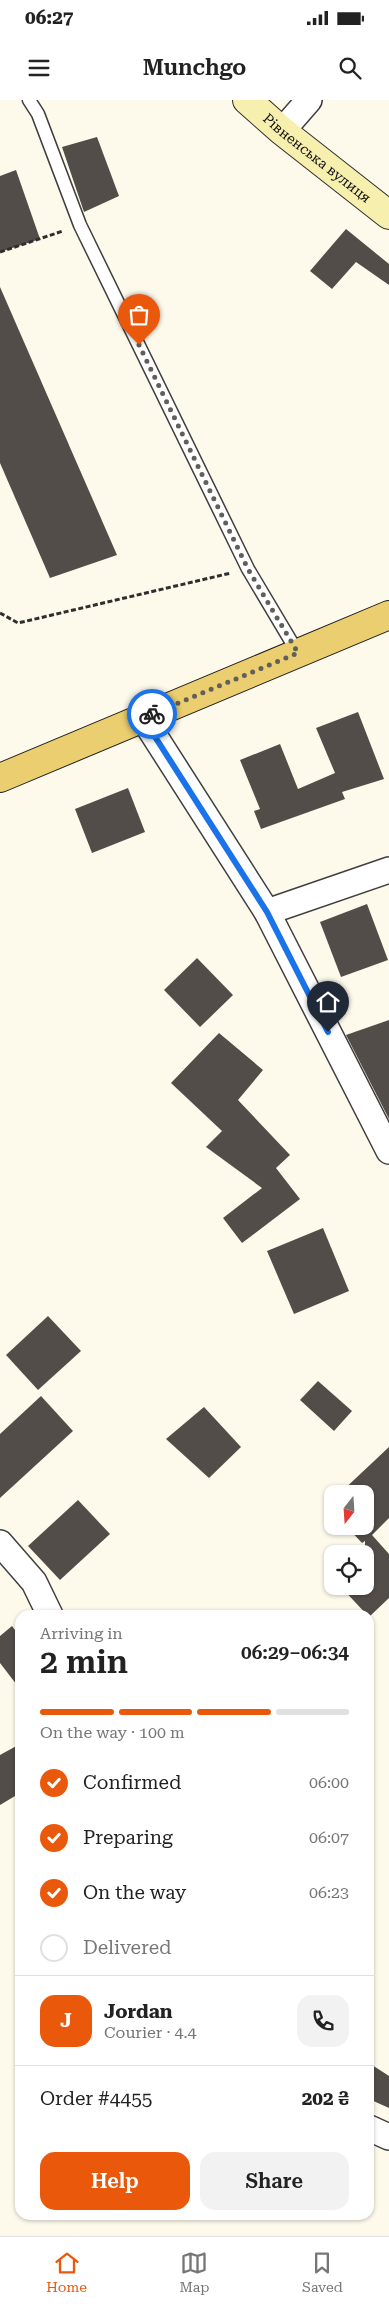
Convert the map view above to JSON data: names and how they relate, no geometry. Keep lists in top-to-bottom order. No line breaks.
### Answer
{"streets":{"street":["Рівненська вулиця"]},"north":"bottom","page":{"status":"06:27","header":"Munchgo","heading":["2 min","Arriving in","06:29–06:34"],"panel":["Jordan","Courier · 4.4","Order #4455","202 ₴"],"bar":"On the way · 100 m","list":[["Confirmed","06:00"],["Preparing","06:07"],["On the way","06:23"],"Delivered"],"round":"J","buttons":["Help","Share"],"tabs":["Home","Map","Saved"]}}
